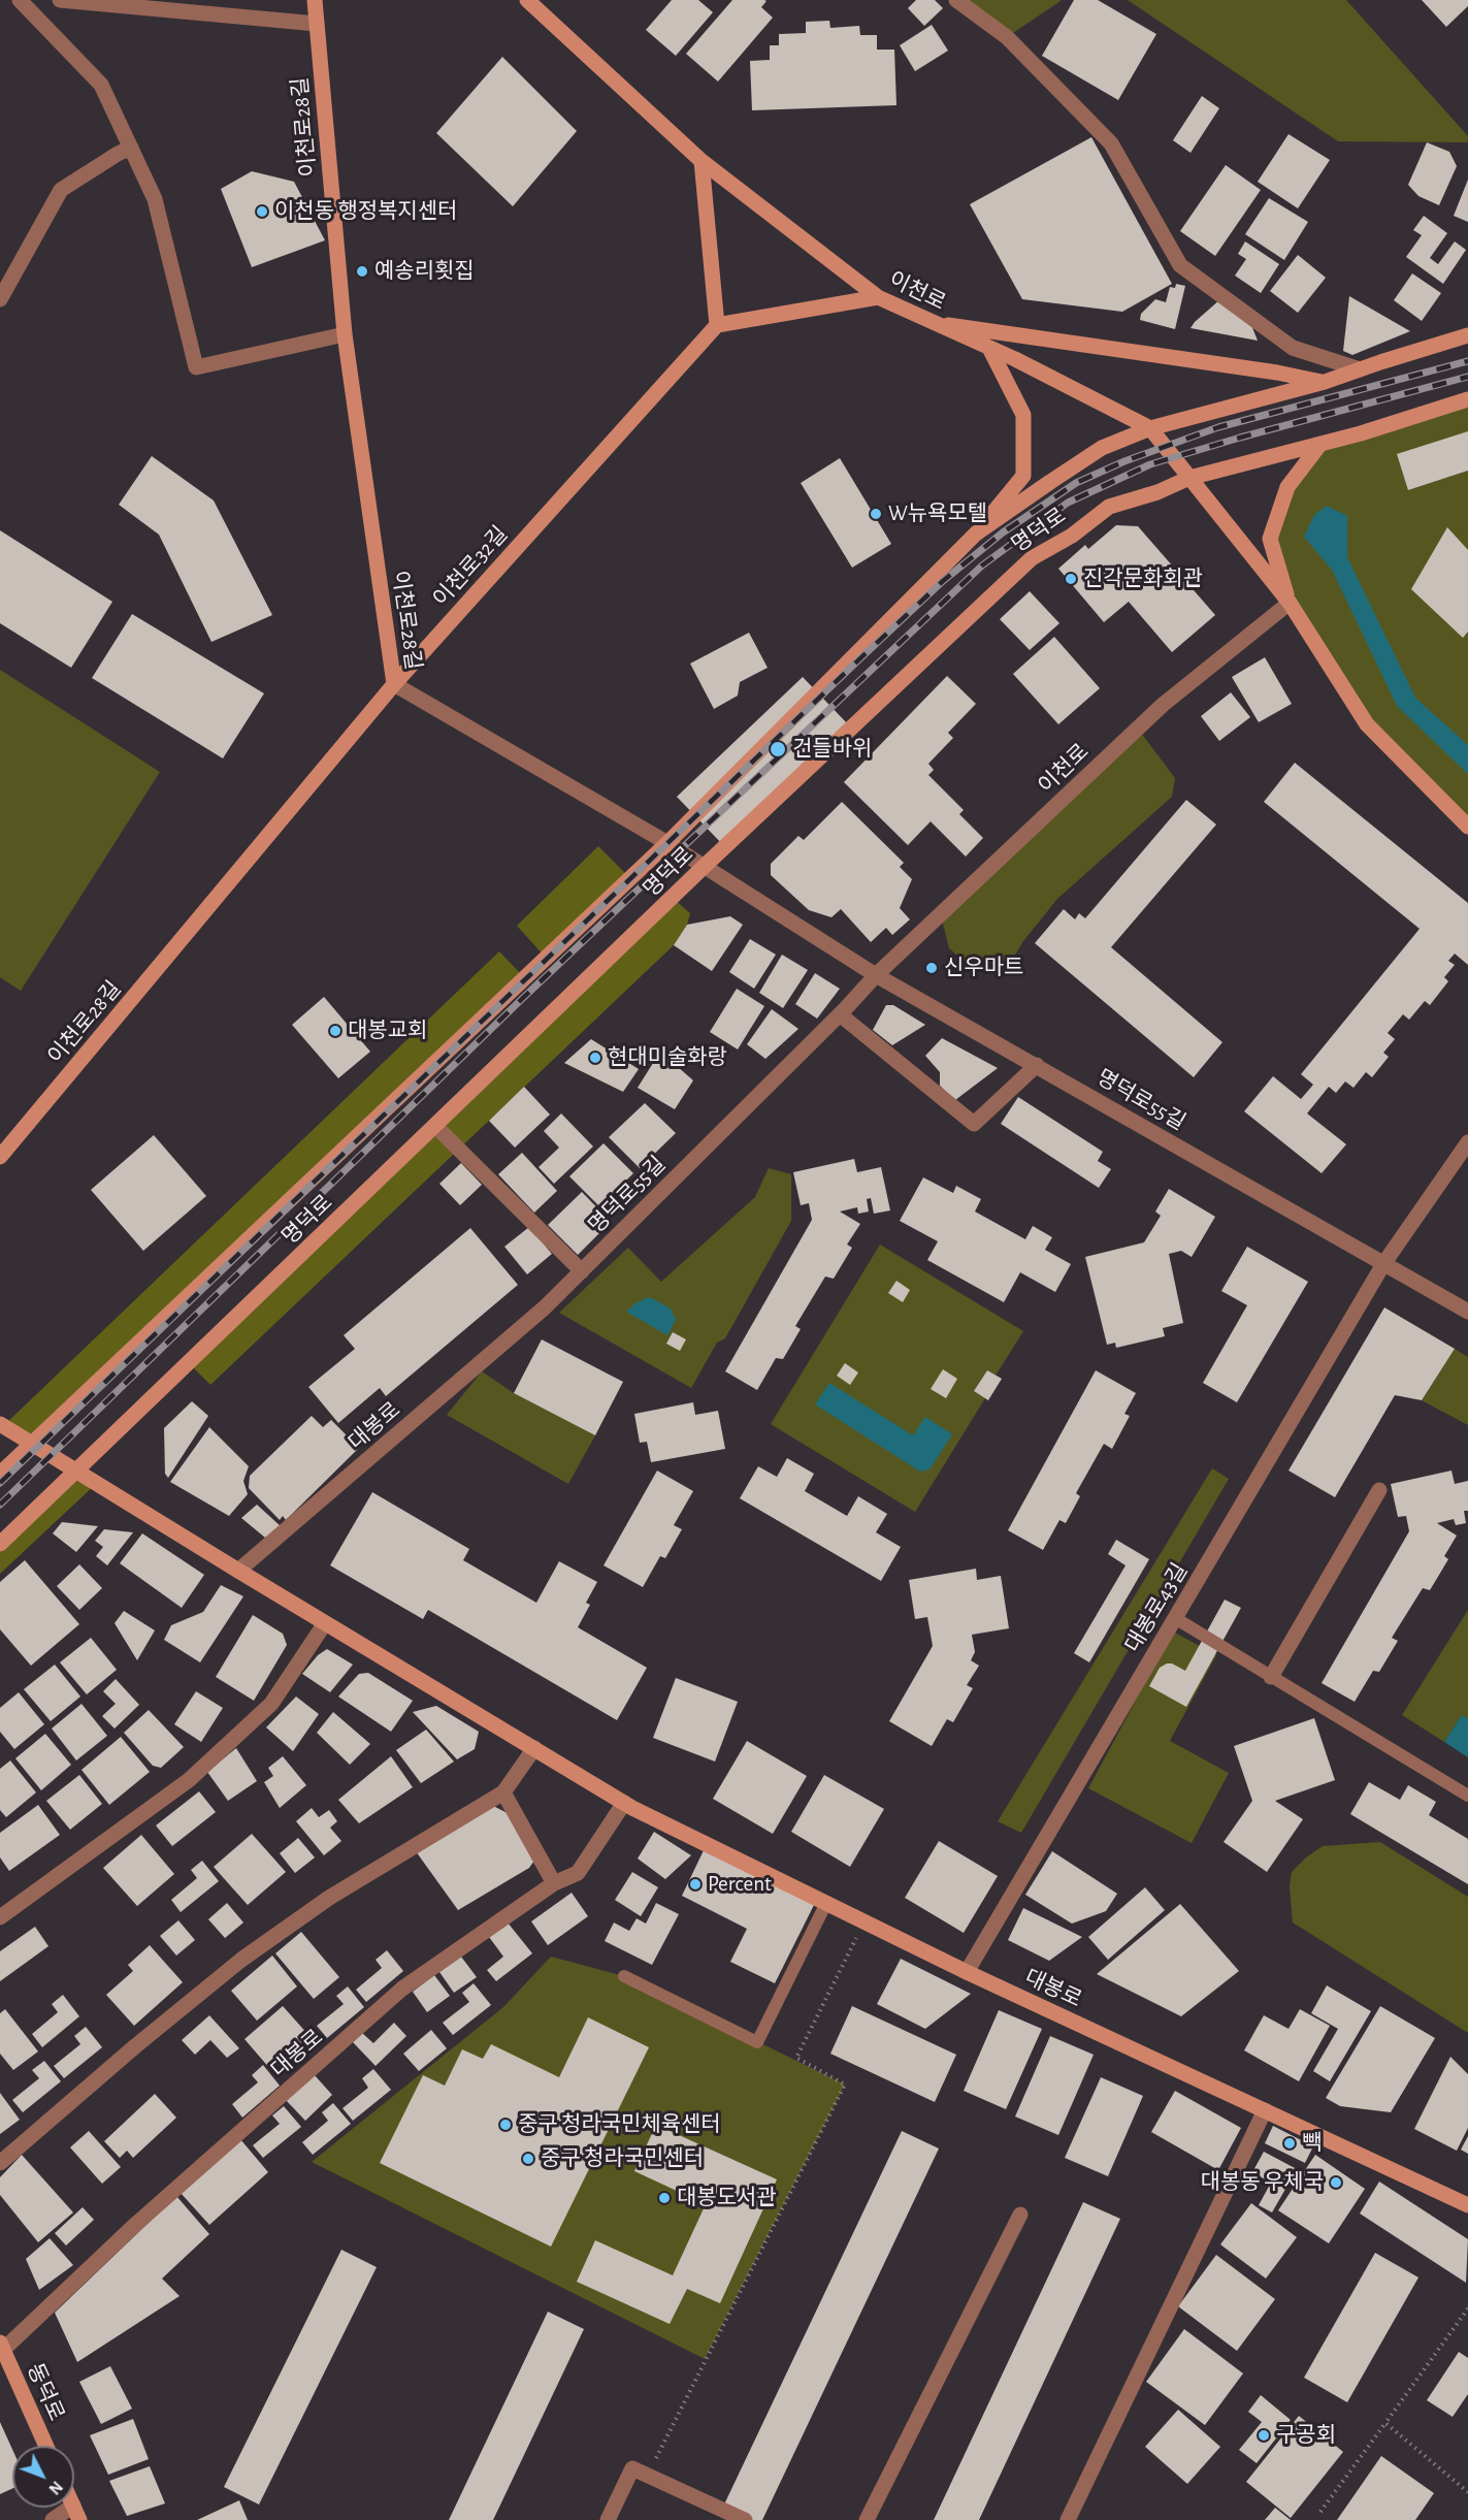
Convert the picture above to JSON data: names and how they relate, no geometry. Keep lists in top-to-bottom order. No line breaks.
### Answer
{"streets":{"main road":["이천로28길","이천로","명덕로","이천로32길","대봉로","동덕로"],"street":["명덕로55길","대봉로43길"]},"crossings":[["이천로28길","이천로32길"],["이천로","명덕로"],["이천로","명덕로55길"],["명덕로","명덕로55길"],["명덕로","대봉로"],["명덕로55길","대봉로"],["명덕로55길","대봉로43길"],["대봉로","대봉로43길"],["대봉로","동덕로"]],"places":["이천동 행정복지센터","예송리횟집","W뉴욕모텔","진각문화회관","건들바위","신우마트","대봉교회","현대미술화랑","Percent","중구 청라국민체육센터","빽","중구 청라국민센터","대봉동 우체국","대봉도서관","구공회"],"north":"bottom right"}
